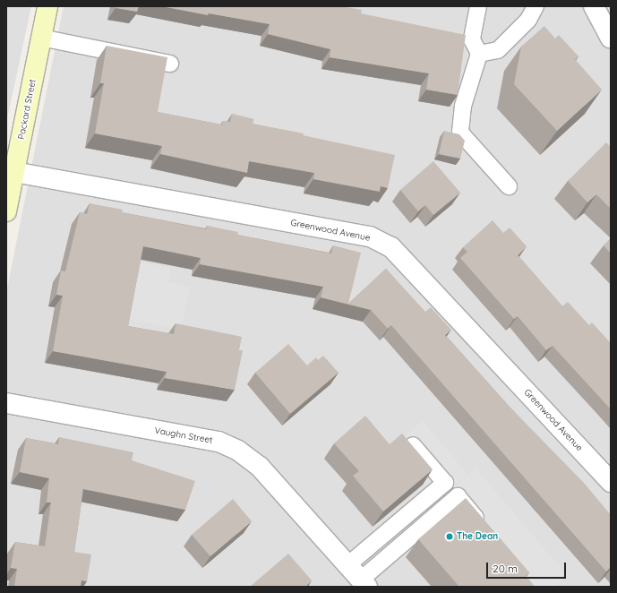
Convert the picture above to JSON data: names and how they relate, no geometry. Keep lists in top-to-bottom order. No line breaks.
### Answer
{"streets":{"main road":["Packard Street"],"street":["Greenwood Avenue","Vaughn Street"]},"crossings":[["Packard Street","Greenwood Avenue"]],"places":["The Dean"],"scale_bar":"20 m"}
